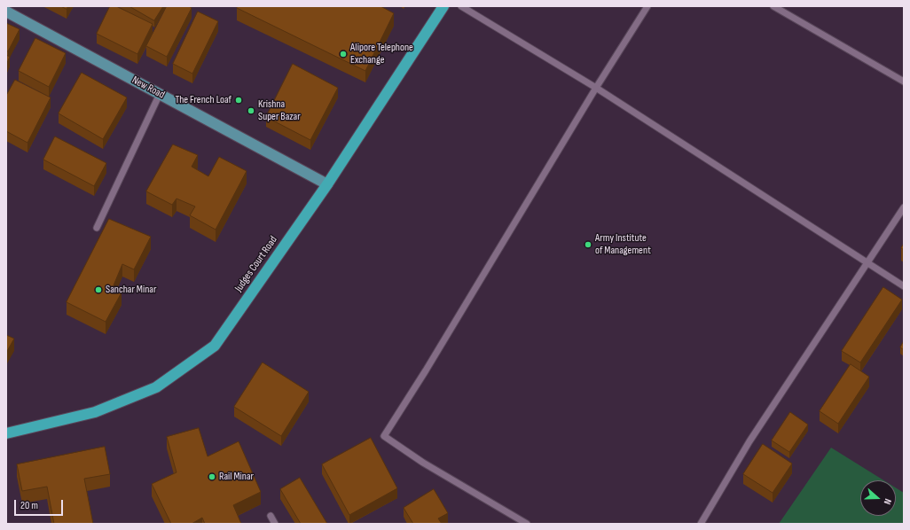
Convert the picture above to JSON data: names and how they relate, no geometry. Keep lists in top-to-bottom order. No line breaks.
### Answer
{"streets":{"highway":["Judges Court Road"],"main road":["New Road"]},"crossings":[["New Road","Judges Court Road"]],"places":["Alipore Telephone Exchange","The French Loaf","Krishna Super Bazar","Army Institute of Management","Sanchar Minar","Rail Minar"],"scale_bar":"20 m","north":"right"}
